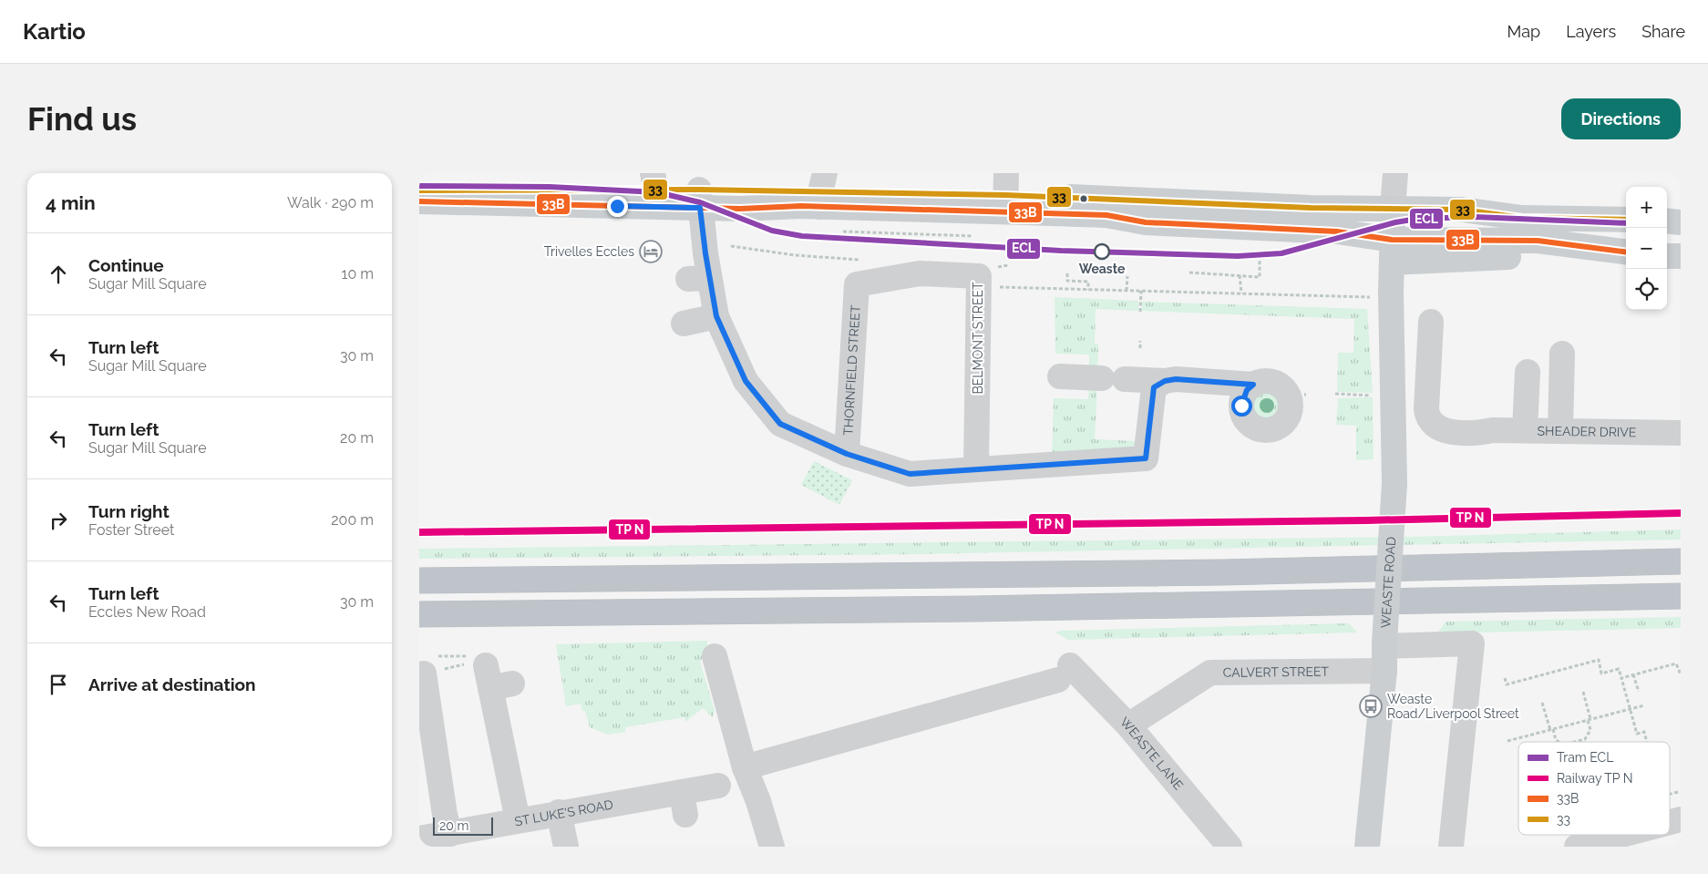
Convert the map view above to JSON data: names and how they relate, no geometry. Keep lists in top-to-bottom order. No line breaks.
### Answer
{"streets":{"main road":["WEASTE ROAD"],"street":["BELMONT STREET","THORNFIELD STREET","SHEADER DRIVE","CALVERT STREET","WEASTE LANE","ST LUKE'S ROAD"]},"crossings":[["BELMONT STREET","THORNFIELD STREET"],["WEASTE ROAD","CALVERT STREET"],["CALVERT STREET","WEASTE LANE"]],"places":{"hotel":["Trivelles Eccles"],"other":["Weaste"],"bus stop":["Weaste Road/Liverpool Street"]},"lines":["tram line ECL","transit line 33","transit line 33B"],"legend":["Tram ECL","Railway TP N","33B","33"],"scale_bar":"20 m","page":{"header":"Kartio","nav":["Map","Layers","Share"],"buttons":"Directions","title":"Find us","heading":["4 min","Walk · 290 m"],"map_buttons":["+","−"],"list":[["Continue","Sugar Mill Square","10 m"],["Turn left","Sugar Mill Square","30 m"],["Turn left","Sugar Mill Square","20 m"],["Turn right","Foster Street","200 m"],["Turn left","Eccles New Road","30 m"],"Arrive at destination"],"scale":"20 m"}}
